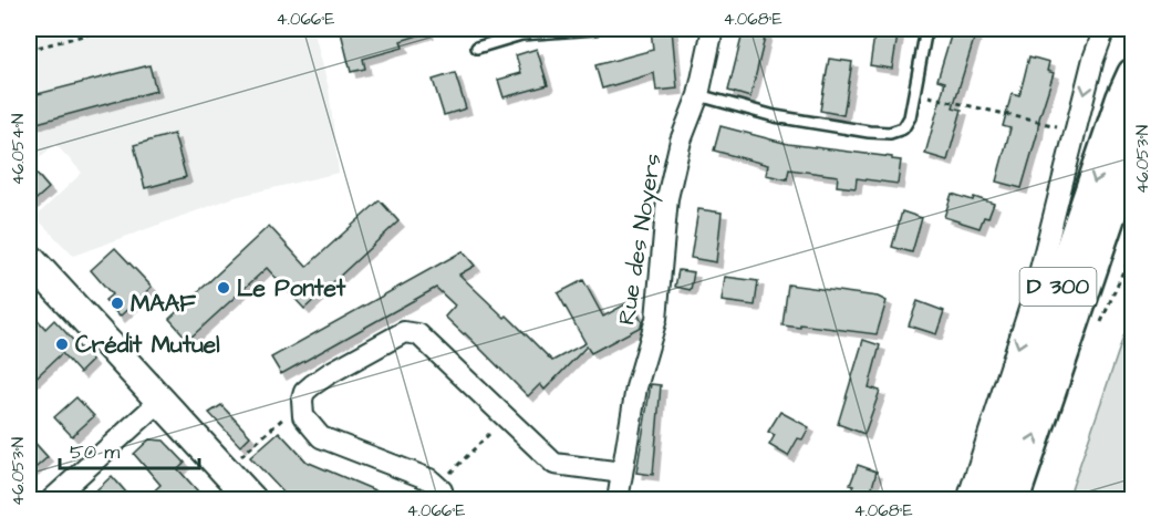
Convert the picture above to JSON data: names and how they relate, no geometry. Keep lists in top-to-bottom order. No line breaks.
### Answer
{"streets":{"main road":["D 300"],"street":["Rue des Noyers"]},"places":["Le Pontet","MAAF","Crédit Mutuel"],"scale_bar":"50 m","coordinates":["4.066°E","4.068°E","46.054°N","46.053°N"]}
